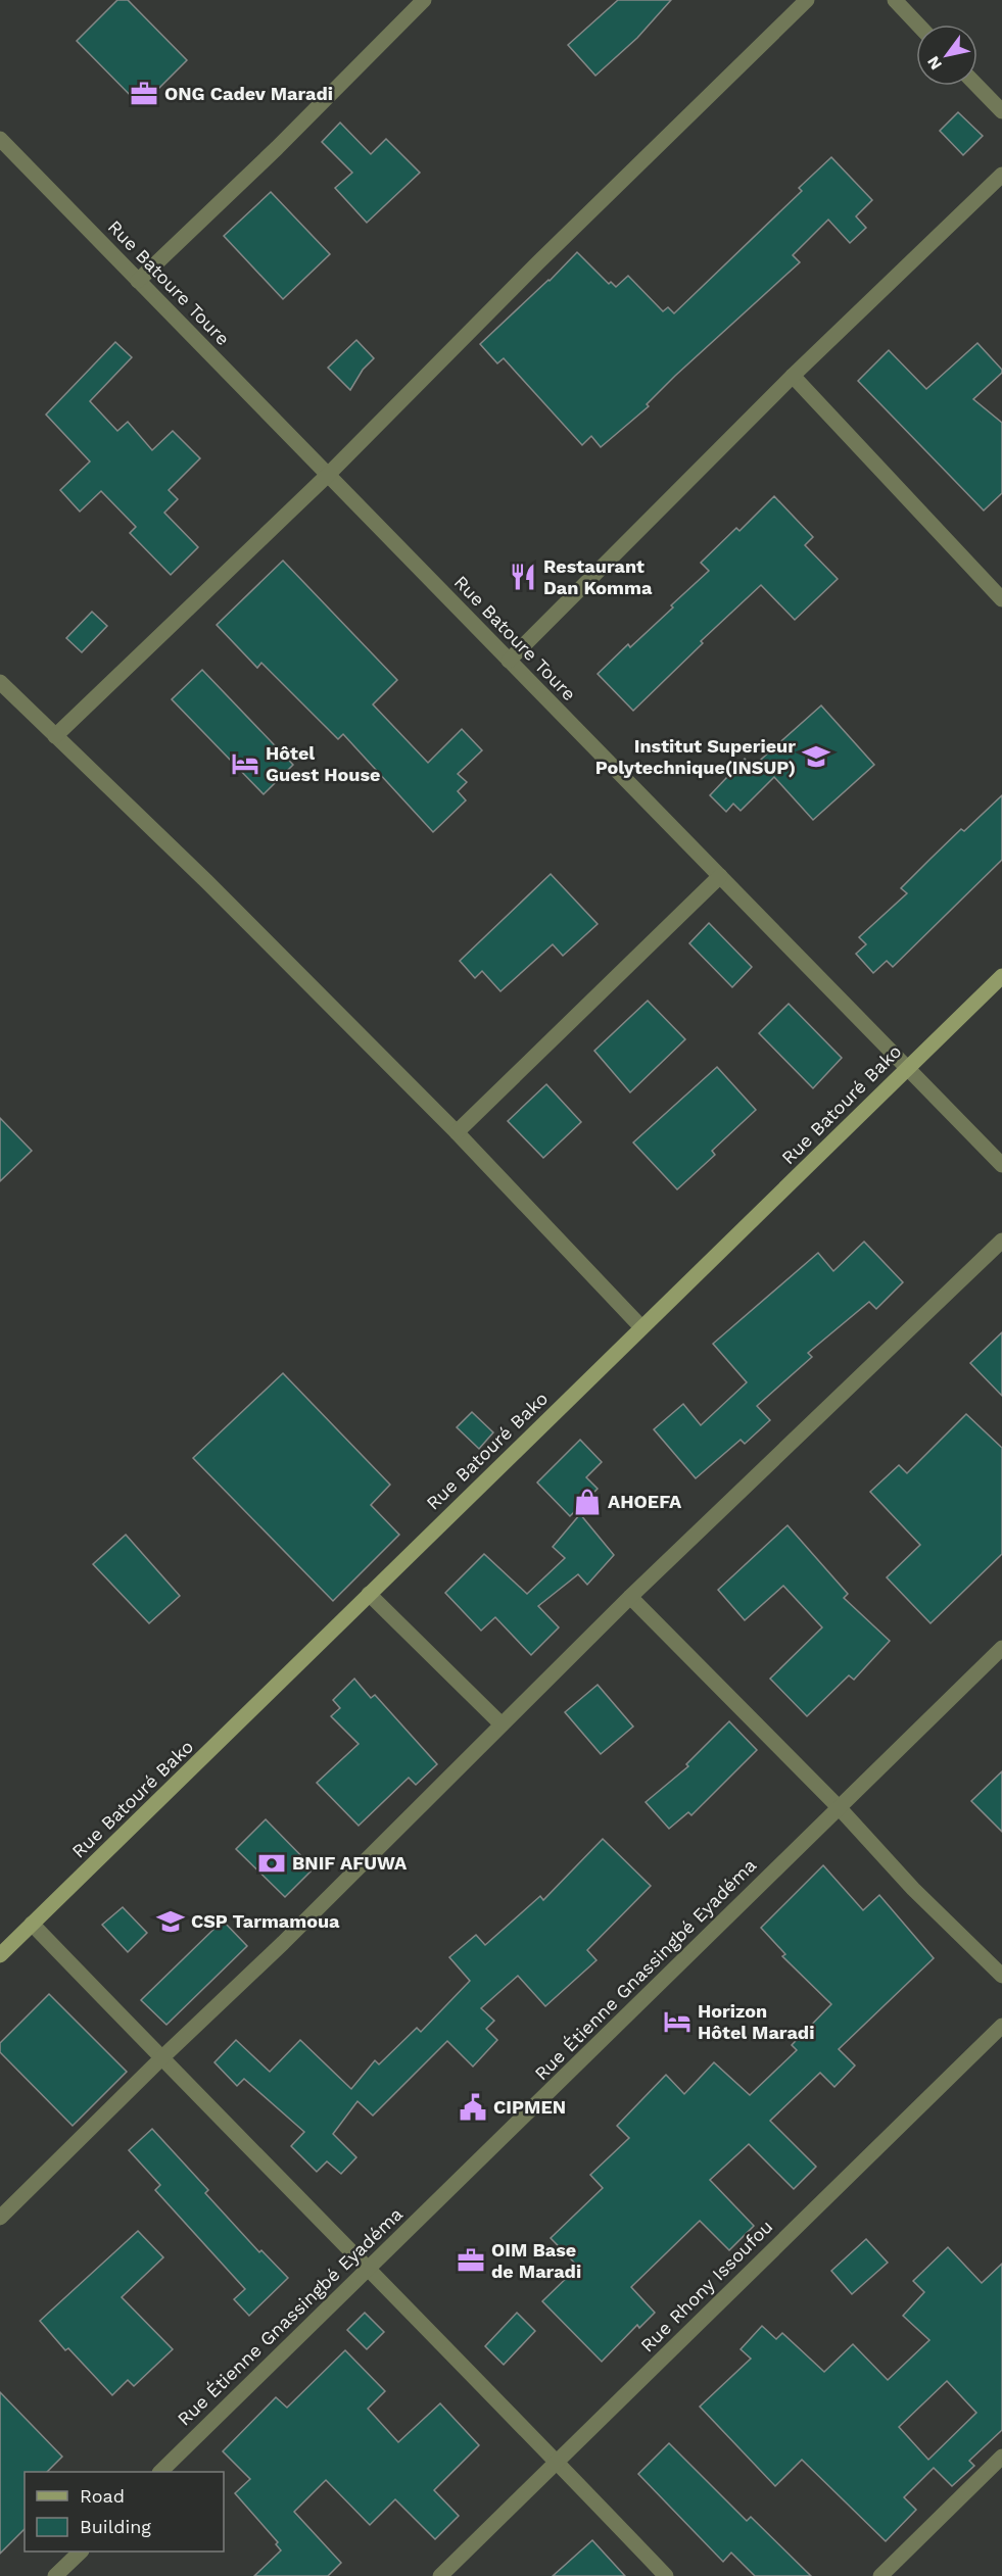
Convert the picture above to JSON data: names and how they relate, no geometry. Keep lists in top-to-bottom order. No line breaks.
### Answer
{"streets":{"main road":["Rue Batouré Bako"],"street":["Rue Batoure Toure","Rue Étienne Gnassingbé Eyadéma","Rue Rhony Issoufou"]},"crossings":[["Rue Batoure Toure","Rue Batouré Bako"]],"places":{"office":["ONG Cadev Maradi","OIM Base de Maradi"],"restaurant":["Restaurant Dan Komma"],"school or university":["Institut Superieur Polytechnique(INSUP)","CSP Tarmamoua"],"hotel":["Hôtel Guest House","Horizon Hôtel Maradi"],"shop":["AHOEFA"],"bank":["BNIF AFUWA"],"public building":["CIPMEN"]},"legend":["Road","Building"],"north":"bottom left"}
